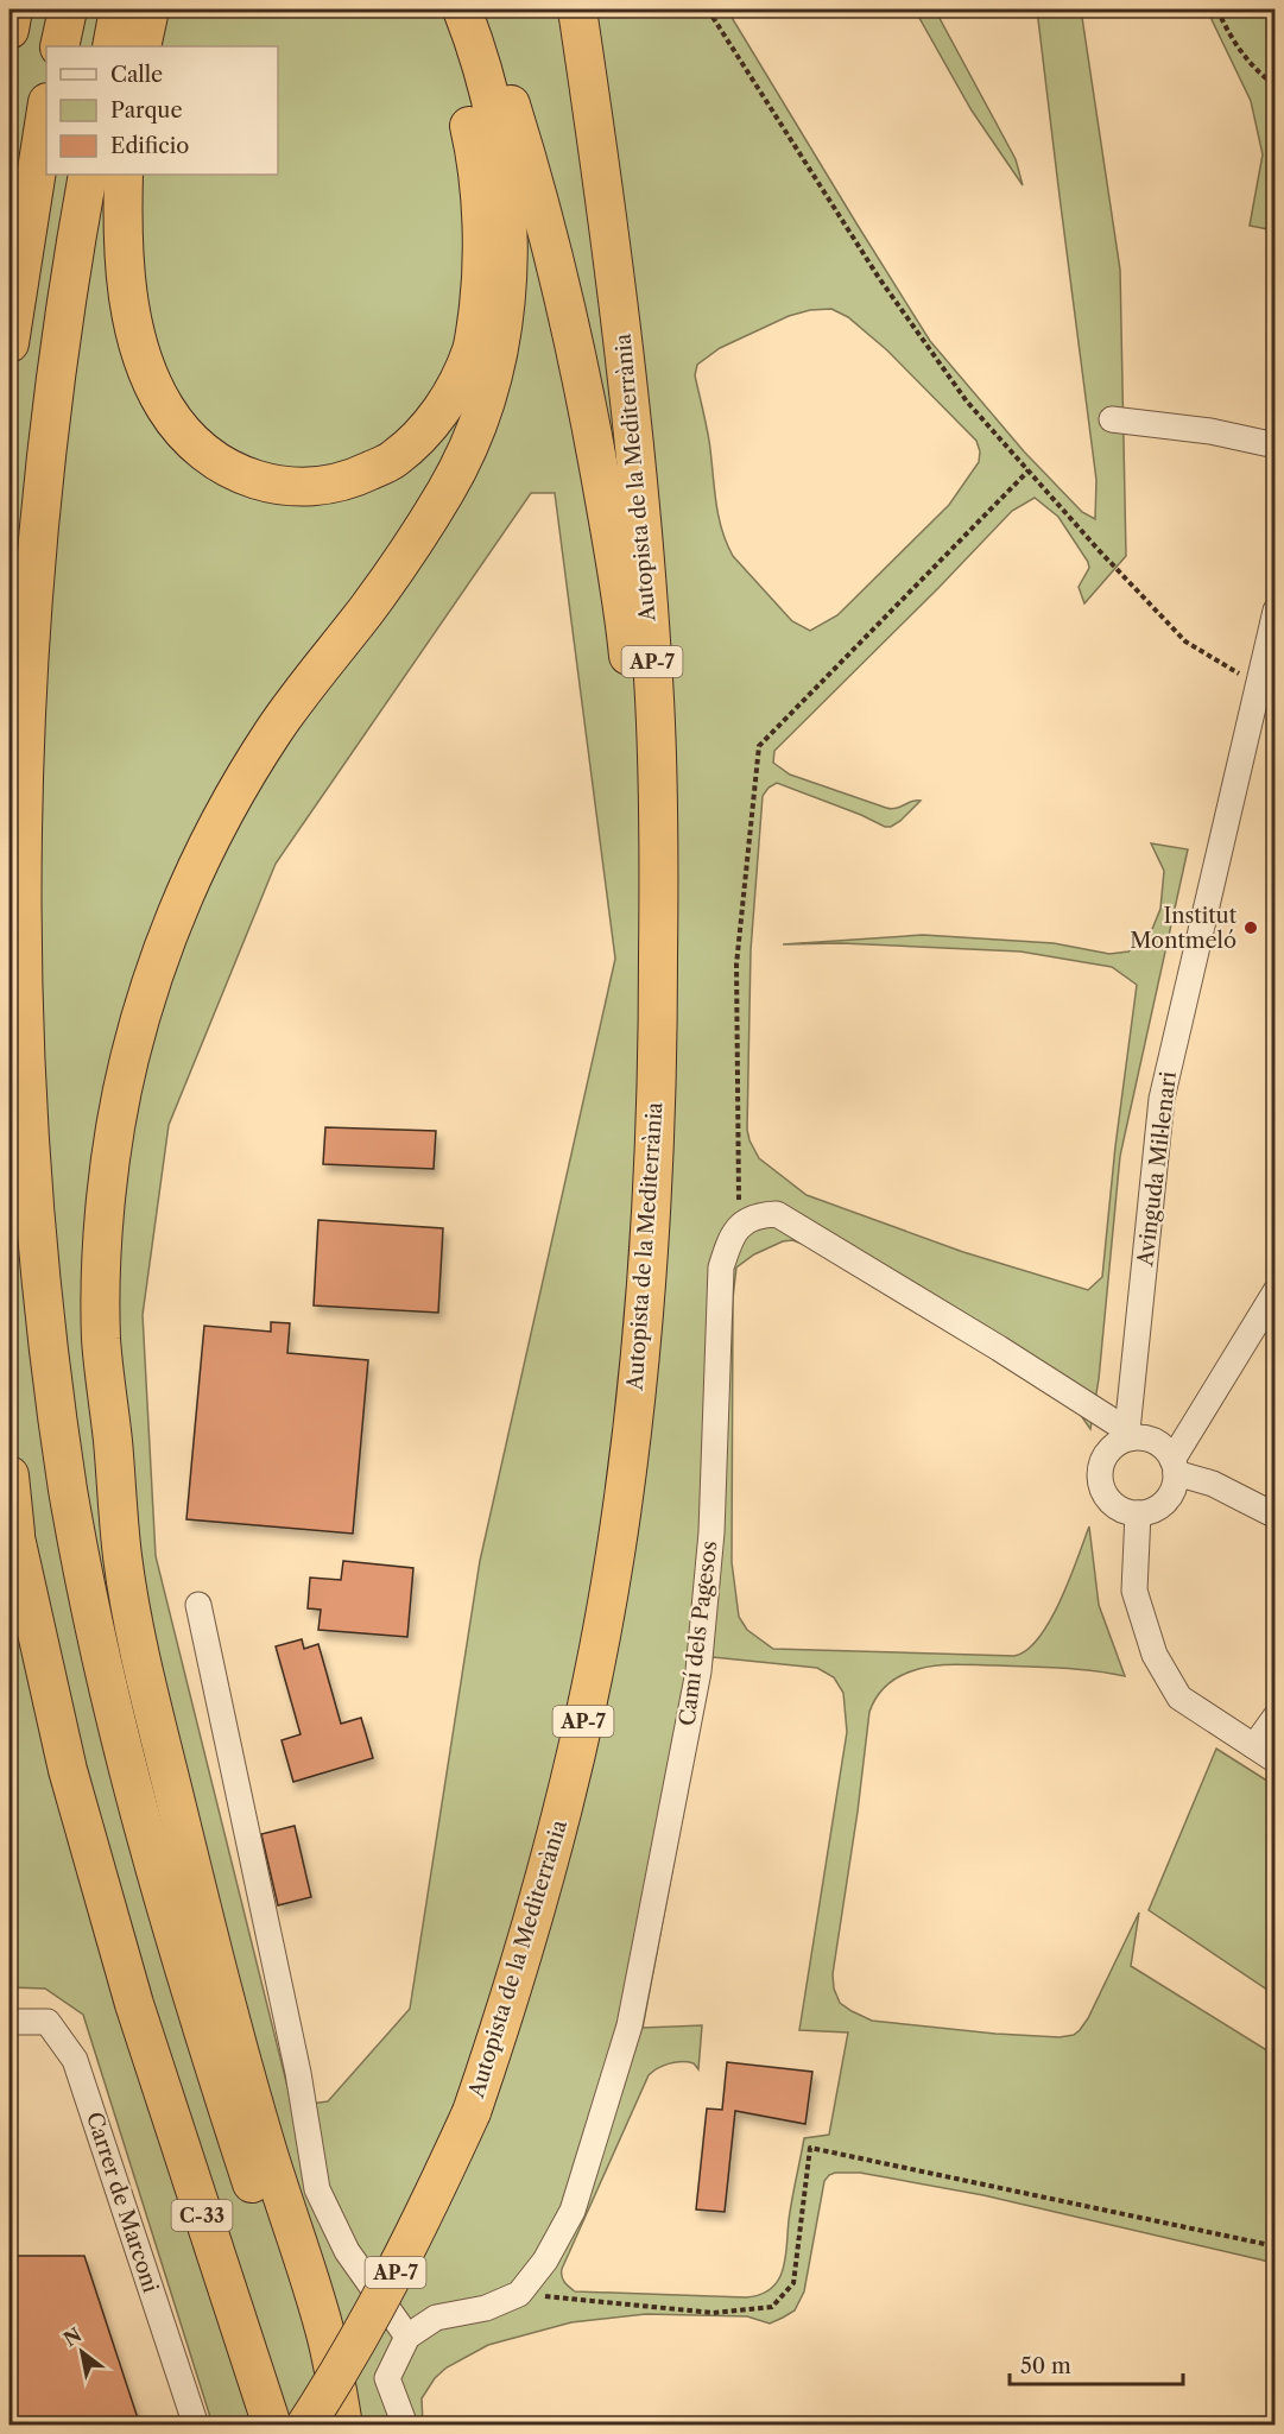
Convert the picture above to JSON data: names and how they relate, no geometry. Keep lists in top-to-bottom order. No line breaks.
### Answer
{"streets":{"highway":["Autopista de la Mediterrània","AP-7","C-33"],"street":["Avinguda Mil·lenari","Camí dels Pagesos","Carrer de Marconi"]},"places":["Institut Montmeló"],"legend":["Calle","Parque","Edificio"],"scale_bar":"50 m","north":"top left"}
